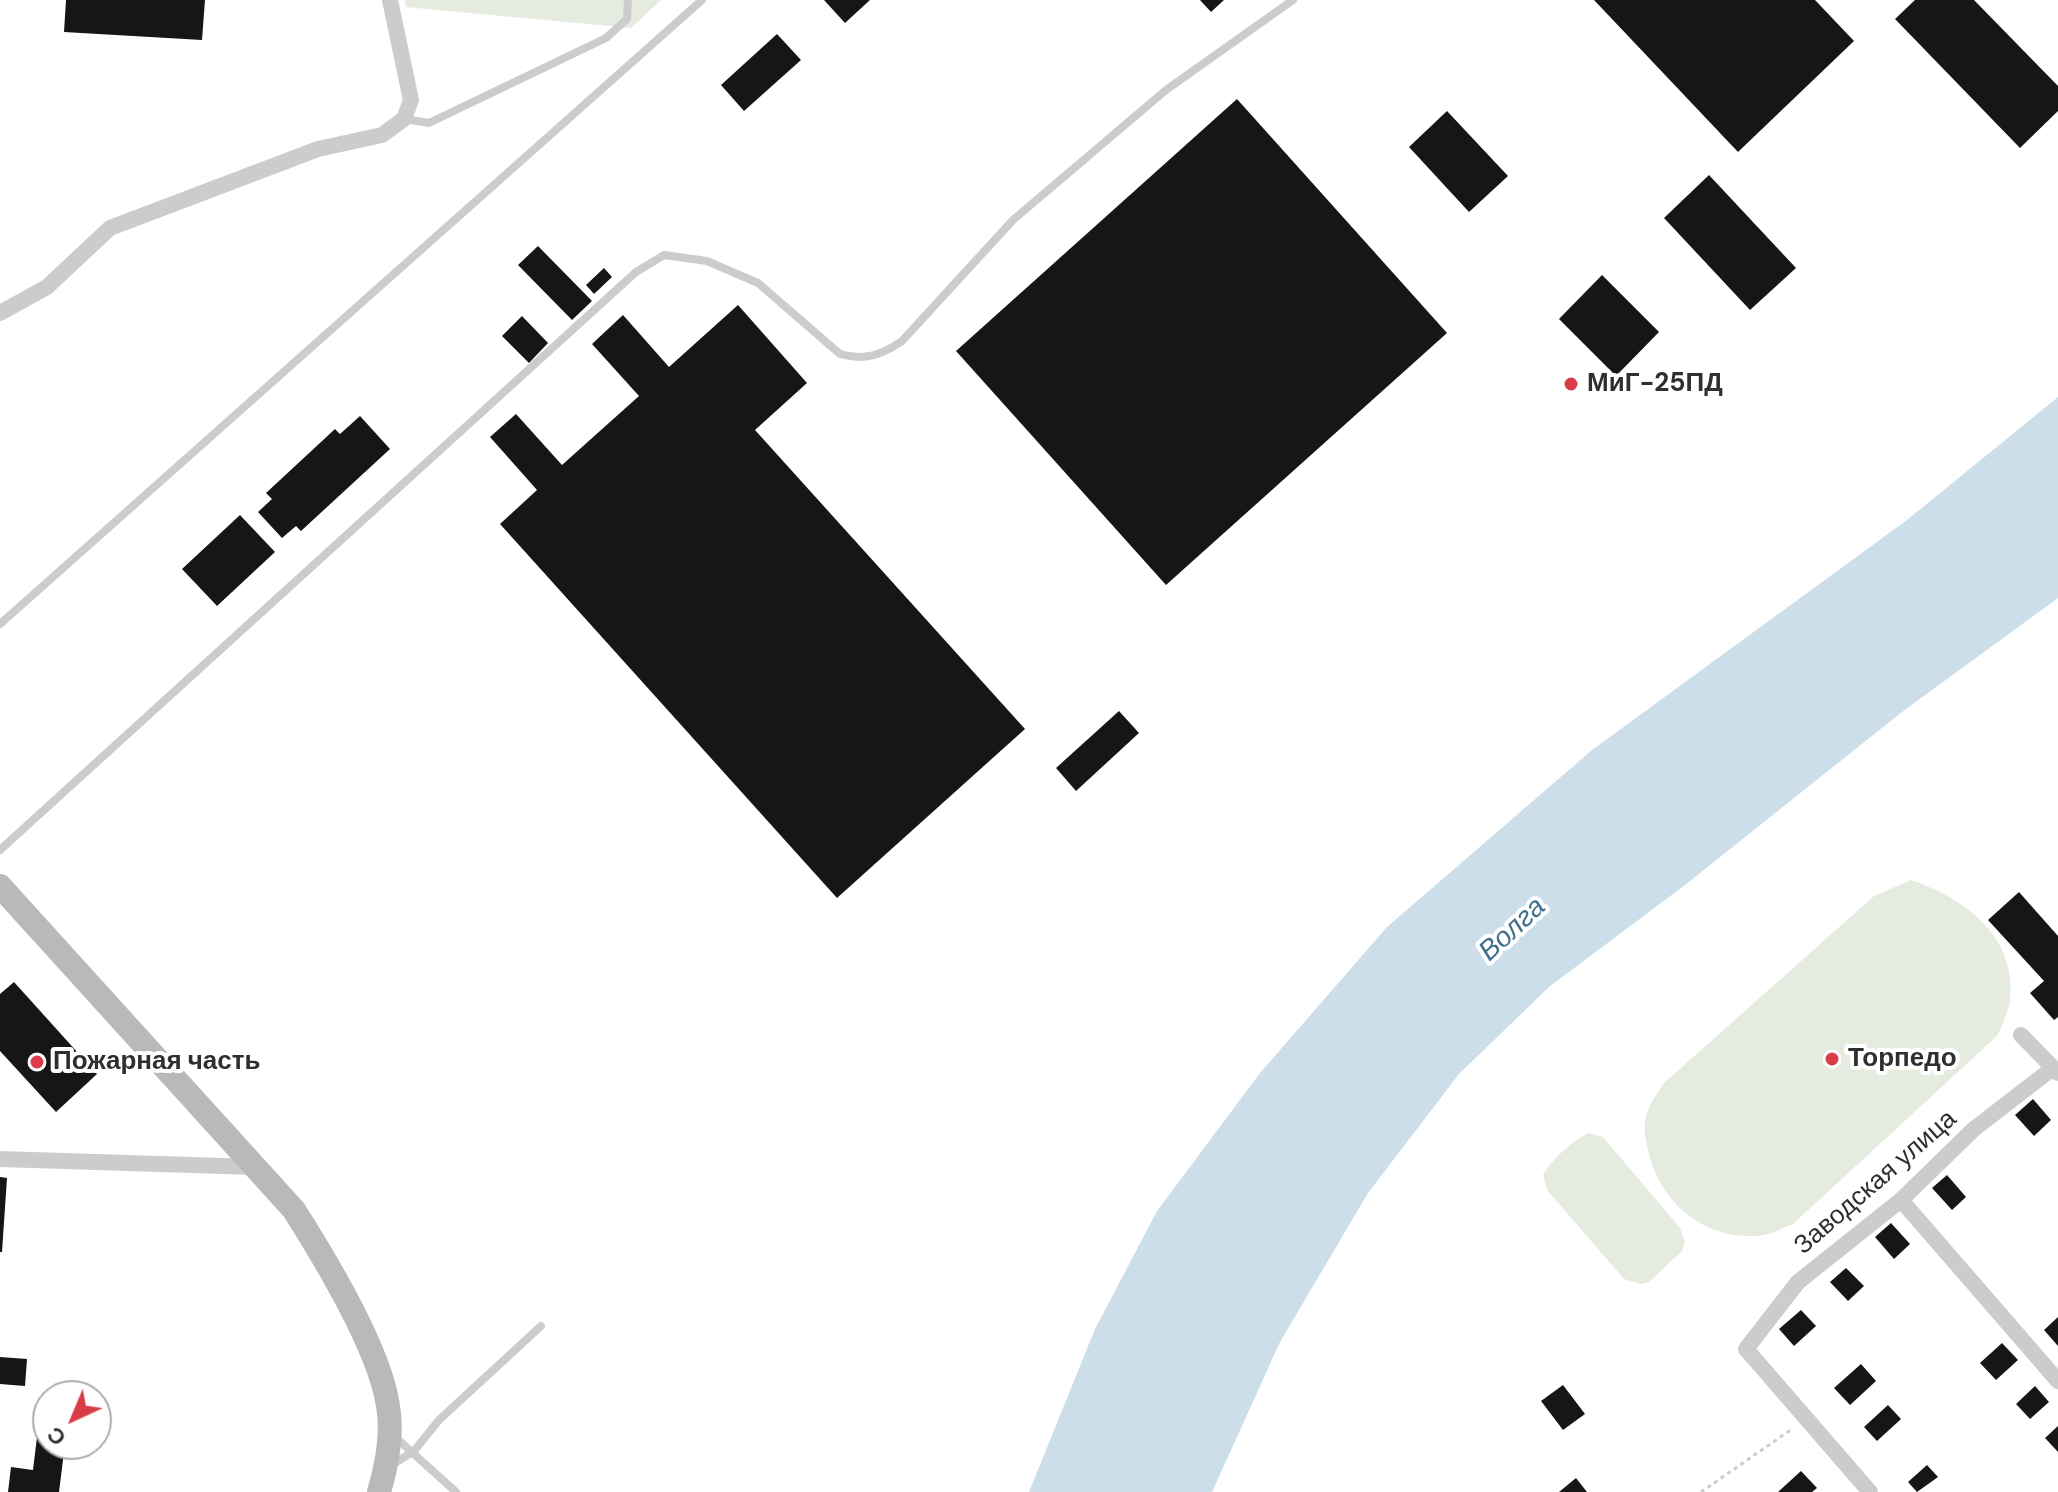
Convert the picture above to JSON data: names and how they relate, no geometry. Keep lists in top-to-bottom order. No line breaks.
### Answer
{"streets":{"street":["Заводская улица"]},"water":["Волга"],"places":["МиГ-25ПД","Торпедо","Пожарная часть"],"north":"bottom left"}
